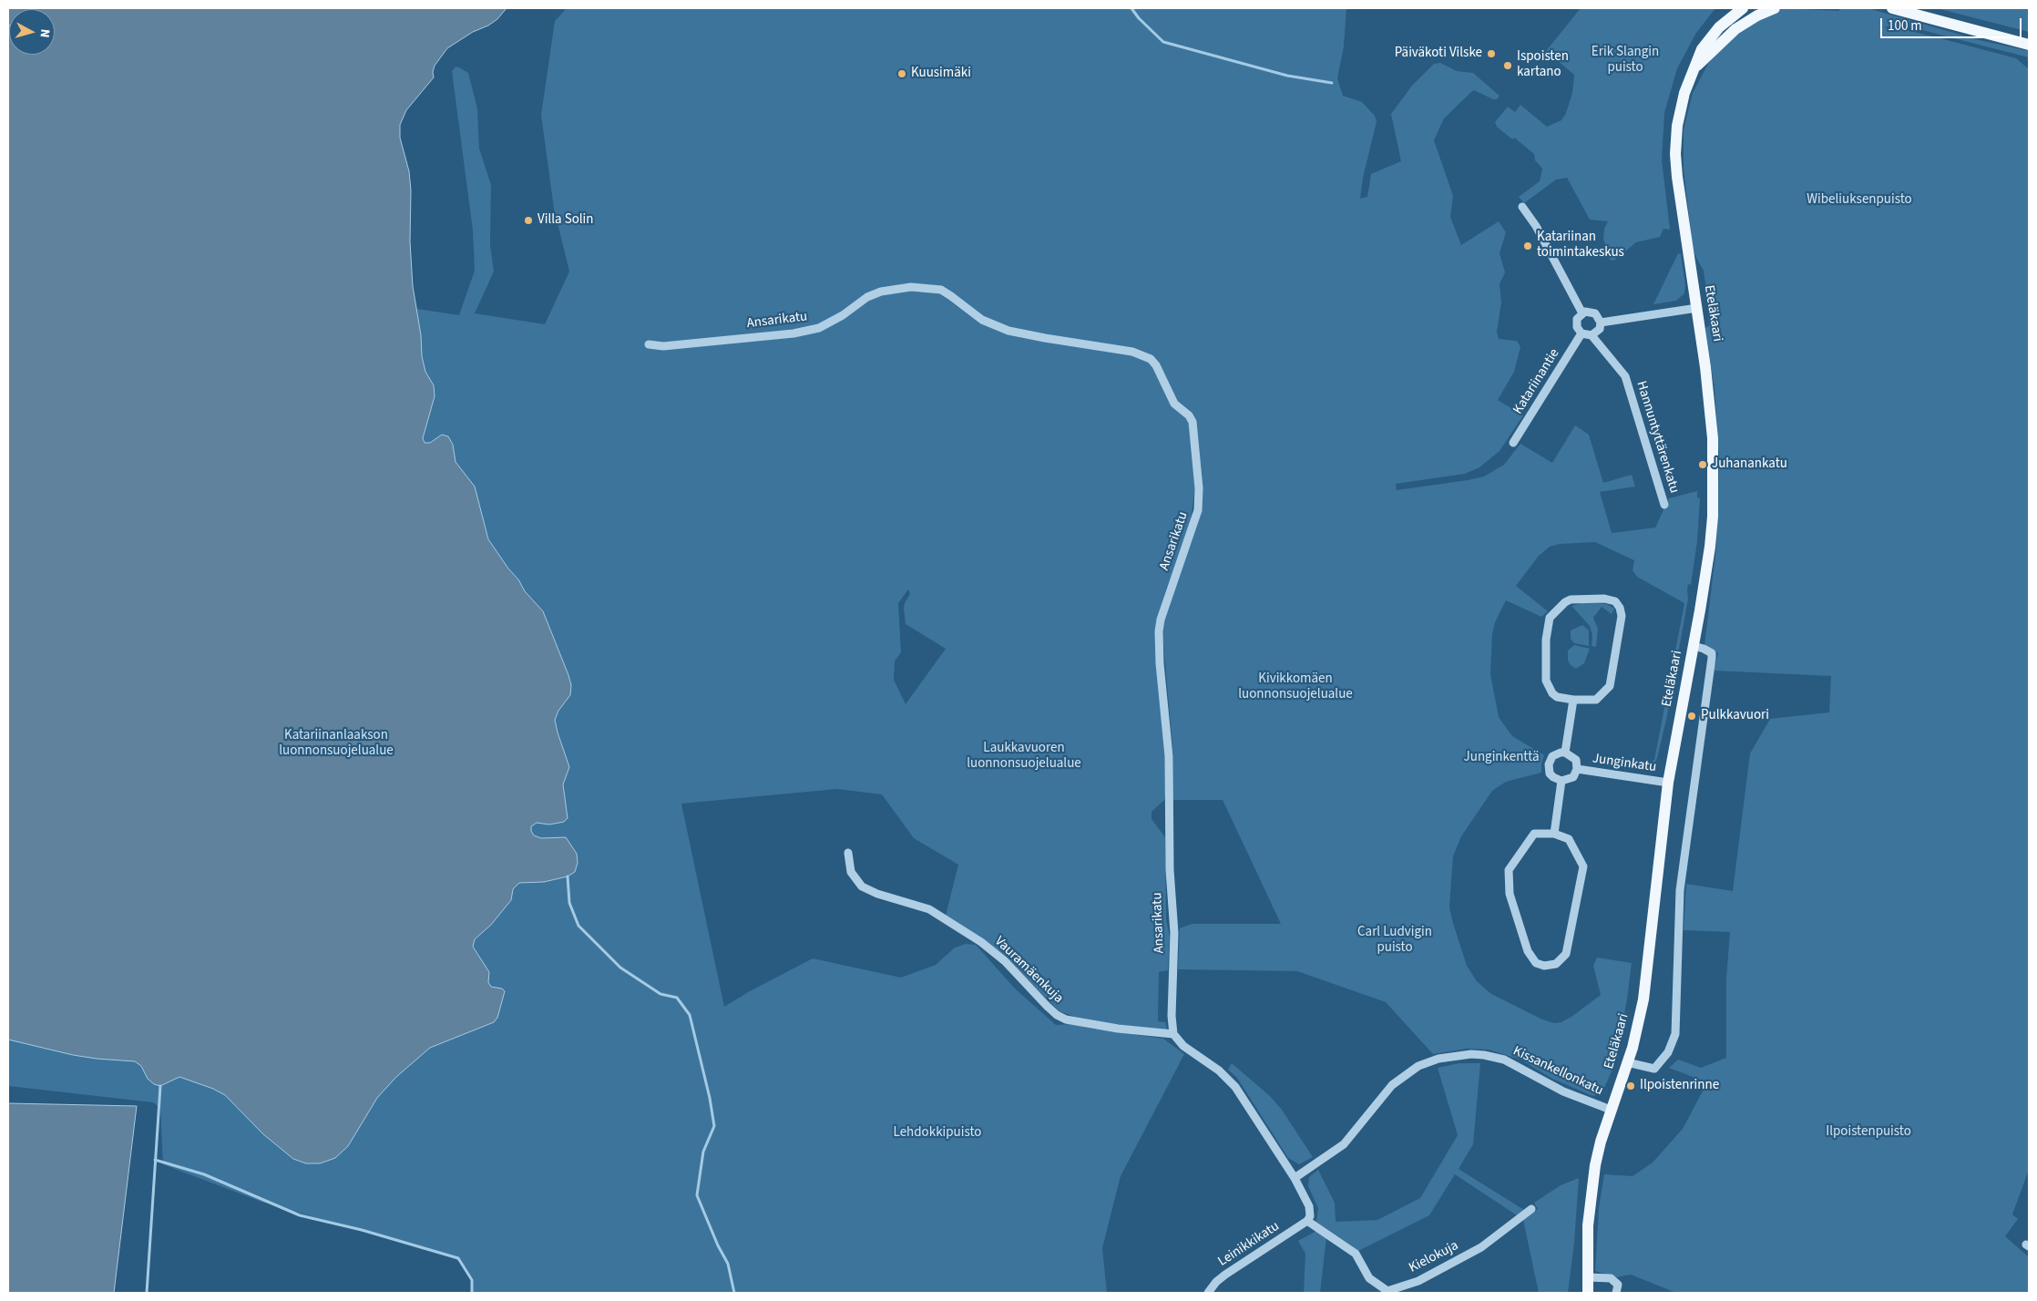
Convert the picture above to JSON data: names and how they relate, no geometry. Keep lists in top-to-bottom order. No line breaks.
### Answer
{"streets":{"main road":["Eteläkaari"],"street":["Ansarikatu","Katariinantie","Hannuntyttärenkatu","Junginkatu","Vauramäenkuja","Kissankellonkatu","Leinikkikatu","Kielokuja"]},"crossings":[["Eteläkaari","Junginkatu"],["Eteläkaari","Kissankellonkatu"],["Ansarikatu","Vauramäenkuja"],["Katariinantie","Hannuntyttärenkatu"],["Leinikkikatu","Kielokuja"]],"parks":["Erik Slangin puisto","Wibeliuksenpuisto","Kivikkomäen luonnonsuojelualue","Katariinanlaakson luonnonsuojelualue","Laukkavuoren luonnonsuojelualue","Junginkenttä","Carl Ludvigin puisto","Ilpoistenpuisto","Lehdokkipuisto"],"places":["Päiväkoti Vilske","Ispoisten kartano","Kuusimäki","Villa Solin","Katariinan toimintakeskus","Juhanankatu","Pulkkavuori","Ilpoistenrinne"],"scale_bar":"100 m","north":"right"}
